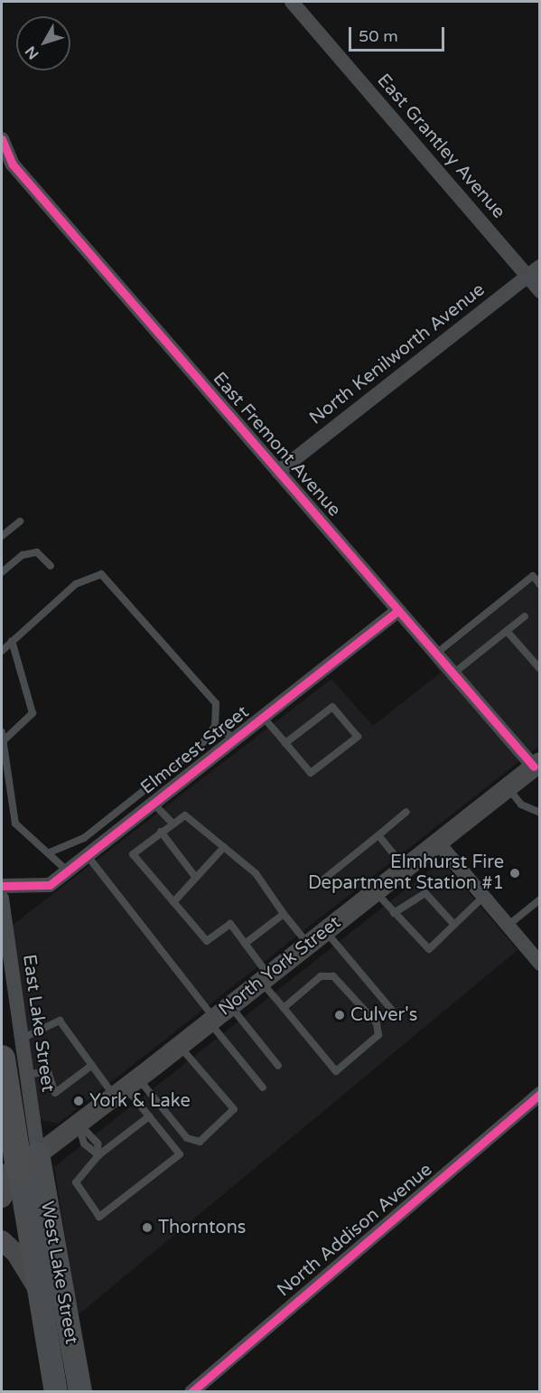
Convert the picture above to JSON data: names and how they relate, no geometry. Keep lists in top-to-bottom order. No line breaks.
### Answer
{"streets":{"main road":["North York Street","West Lake Street"],"street":["East Grantley Avenue","North Kenilworth Avenue","East Fremont Avenue","Elmcrest Street","East Lake Street","North Addison Avenue"]},"crossings":[["East Grantley Avenue","North Kenilworth Avenue"],["North Kenilworth Avenue","East Fremont Avenue"],["East Fremont Avenue","Elmcrest Street"],["East Fremont Avenue","North York Street"],["North York Street","East Lake Street"],["North York Street","West Lake Street"],["East Lake Street","West Lake Street"]],"places":["Elmhurst Fire Department Station #1","Culver's","York & Lake","Thorntons"],"scale_bar":"50 m","north":"bottom left"}
